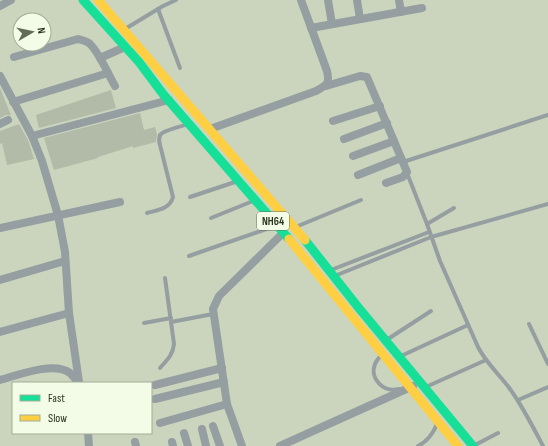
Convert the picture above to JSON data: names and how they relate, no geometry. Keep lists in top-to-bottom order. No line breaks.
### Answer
{"streets":{"highway":["NH64"]},"legend":["Fast","Slow"],"north":"right"}
